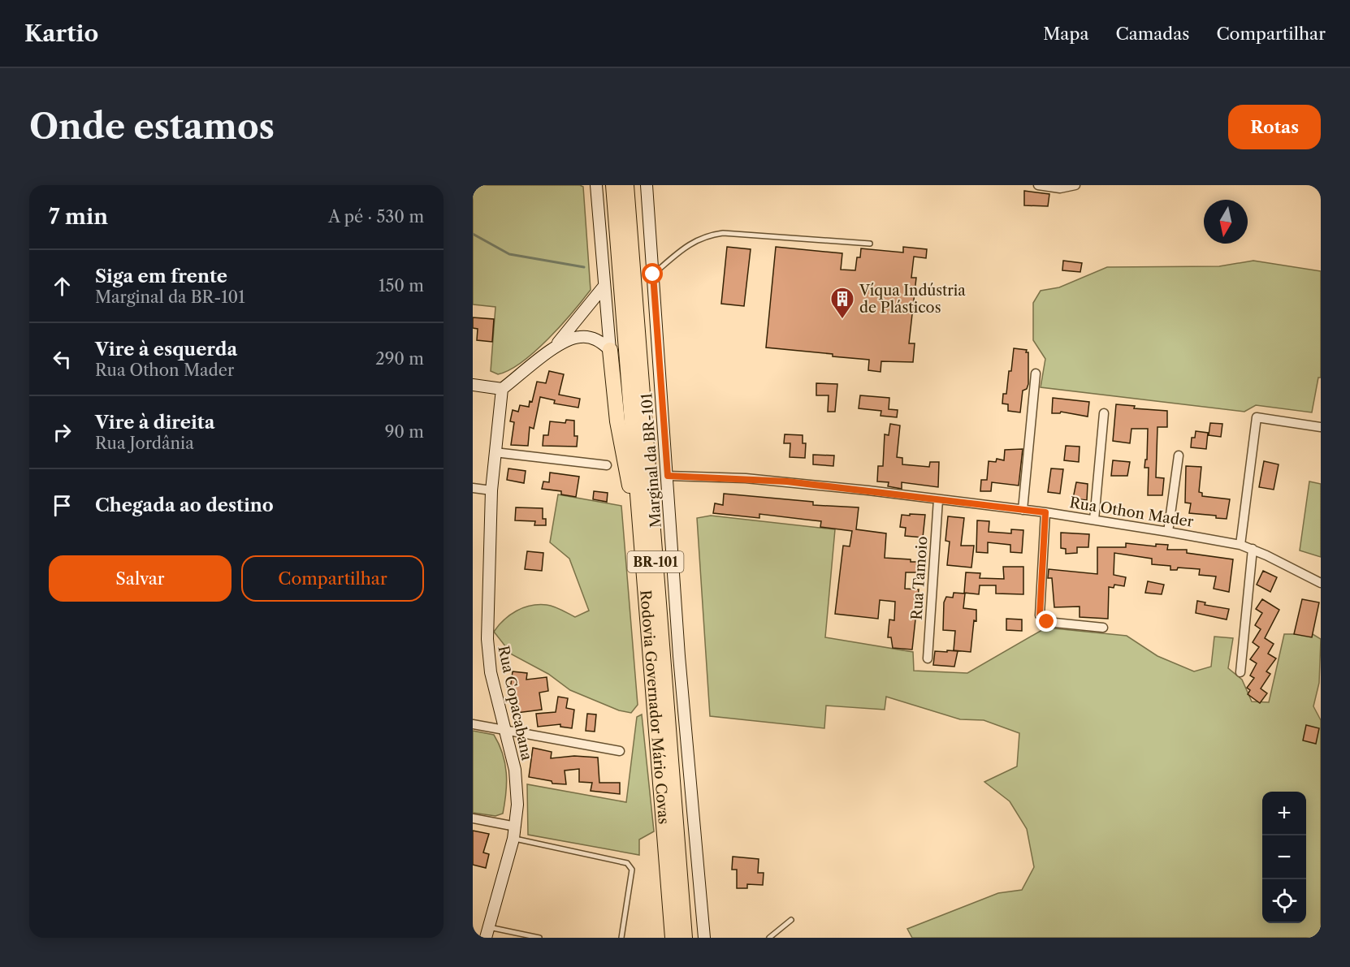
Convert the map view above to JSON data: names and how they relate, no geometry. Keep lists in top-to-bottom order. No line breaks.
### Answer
{"streets":{"highway":["BR-101","Rodovia Governador Mário Covas"],"main road":["Marginal da BR-101","Rua Copacabana"],"street":["Rua Othon Mader","Rua Tamoio"]},"crossings":[["Marginal da BR-101","Rua Othon Mader"],["Rua Othon Mader","Rua Tamoio"]],"places":{"building":["Víqua Indústria de Plásticos"]},"north":"bottom","page":{"header":"Kartio","nav":["Mapa","Camadas","Compartilhar"],"buttons":["Rotas",["Salvar","Compartilhar"]],"title":"Onde estamos","heading":["7 min","A pé · 530 m"],"list":[["Siga em frente","Marginal da BR-101","150 m"],["Vire à esquerda","Rua Othon Mader","290 m"],["Vire à direita","Rua Jordânia","90 m"],"Chegada ao destino"],"map_buttons":["+","−"]}}
